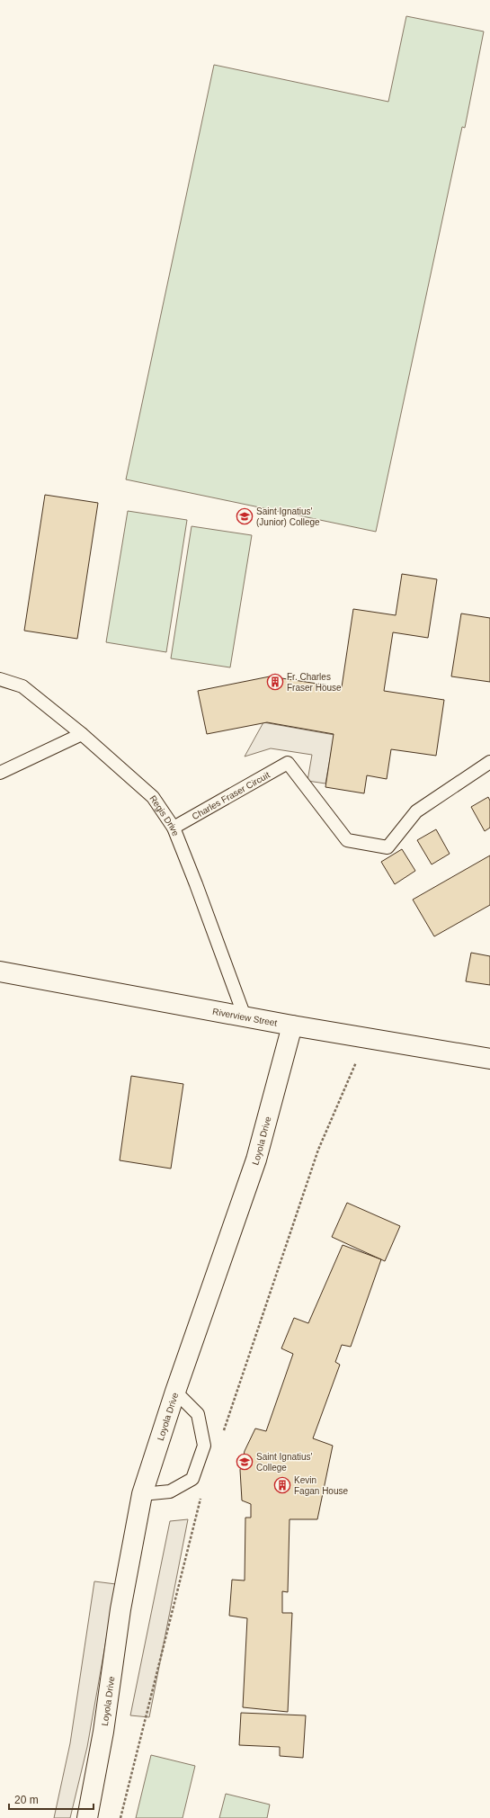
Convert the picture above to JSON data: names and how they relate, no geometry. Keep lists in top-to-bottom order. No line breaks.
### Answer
{"streets":{"street":["Riverview Street","Loyola Drive"],"lane":["Charles Fraser Circuit","Regis Drive"]},"crossings":[["Charles Fraser Circuit","Regis Drive"],["Regis Drive","Riverview Street"],["Riverview Street","Loyola Drive"]],"places":{"school or university":["Saint Ignatius' (Junior) College","Saint Ignatius' College"],"building":["Fr. Charles Fraser House","Kevin Fagan House"]},"scale_bar":"20 m"}
